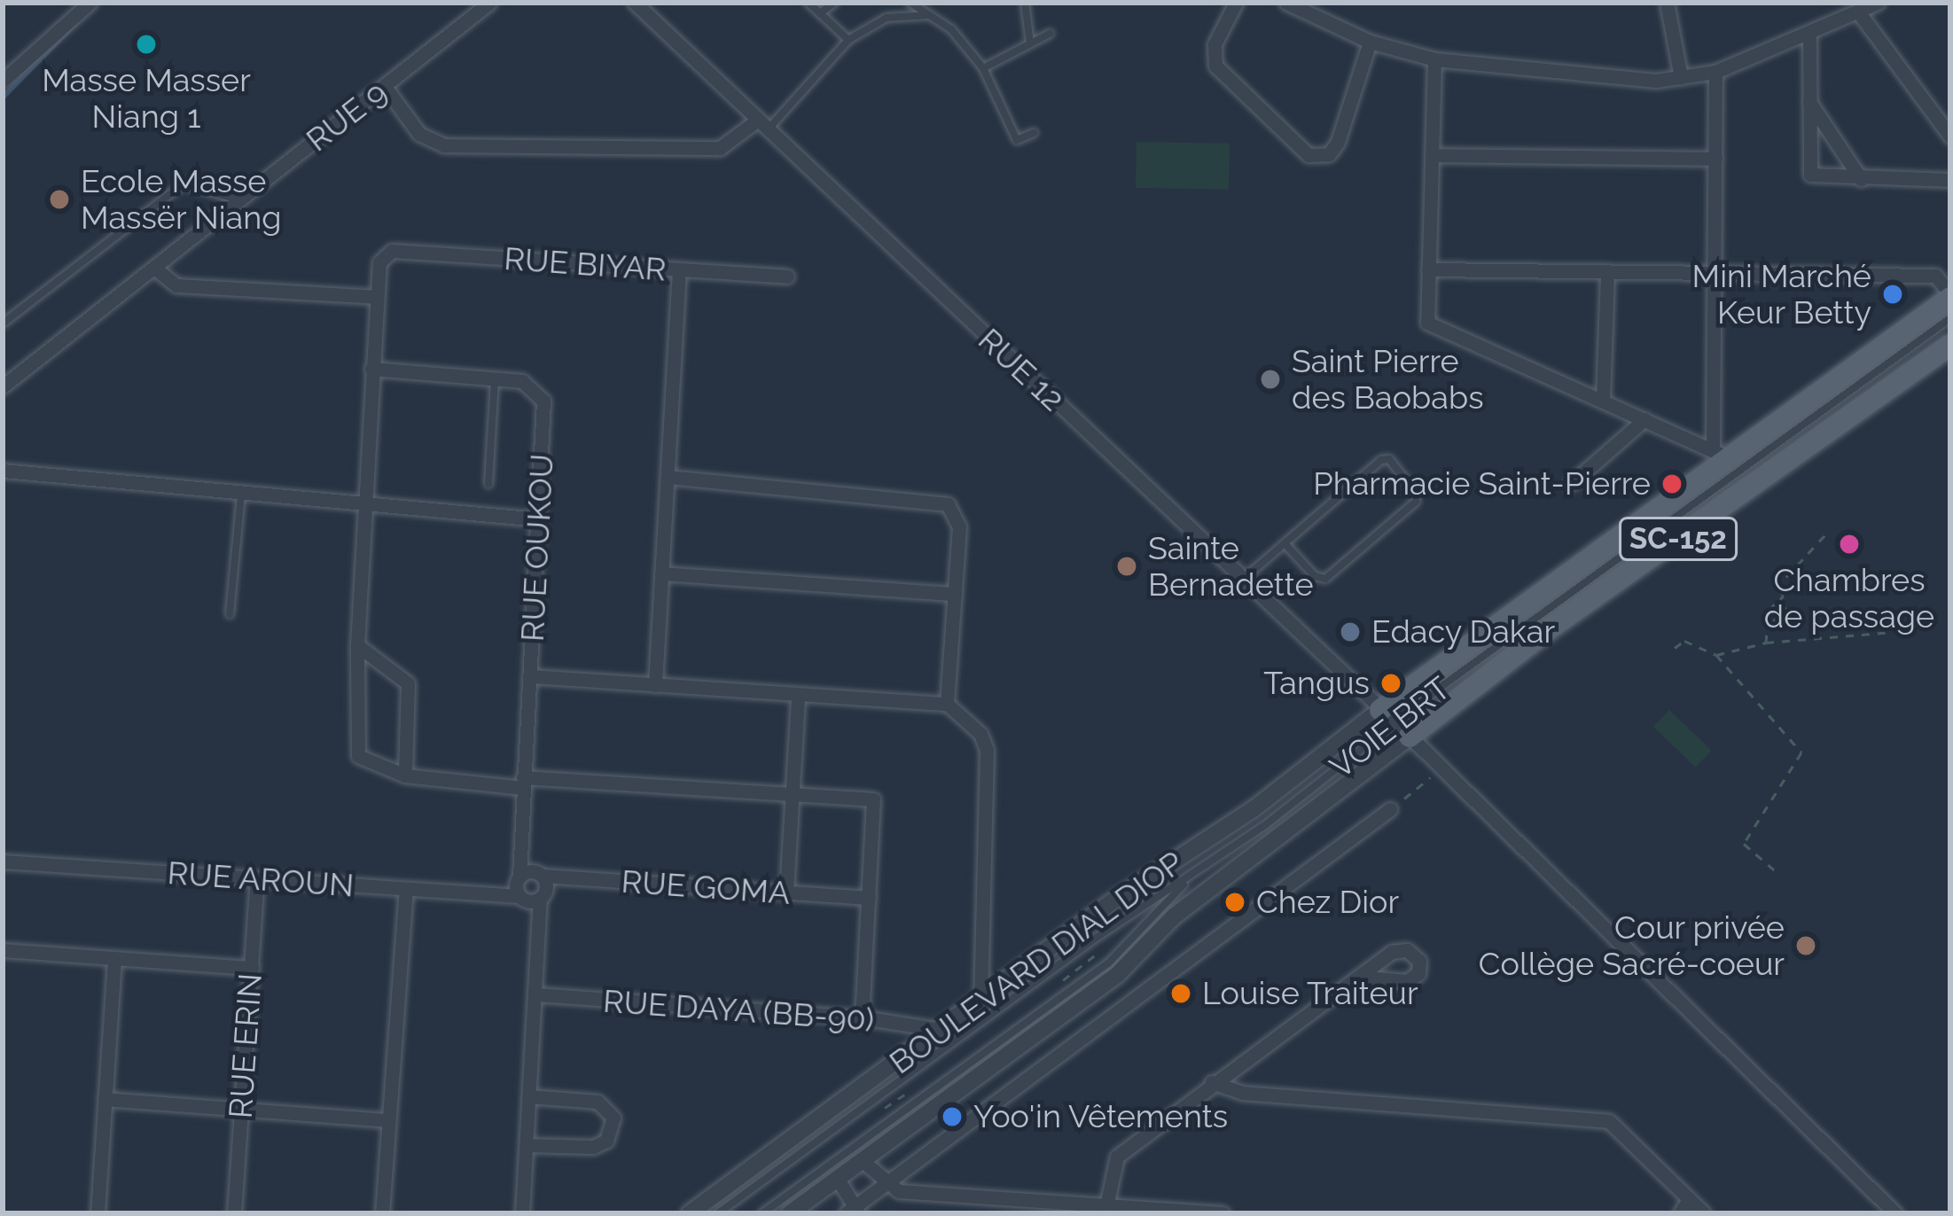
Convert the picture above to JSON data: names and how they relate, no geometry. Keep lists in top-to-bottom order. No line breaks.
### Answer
{"streets":{"main road":["SC-152"],"street":["RUE 9","RUE BIYAR","RUE 12","RUE OUKOU","RUE AROUN","RUE GOMA","BOULEVARD DIAL DIOP","RUE DAYA (BB-90)","RUE ERIN"],"lane":["VOIE BRT"]},"crossings":[["RUE 12","SC-152"],["RUE 12","VOIE BRT"],["RUE 12","BOULEVARD DIAL DIOP"],["SC-152","VOIE BRT"],["SC-152","BOULEVARD DIAL DIOP"],["RUE OUKOU","RUE AROUN"],["RUE OUKOU","RUE GOMA"],["VOIE BRT","BOULEVARD DIAL DIOP"],["RUE AROUN","RUE ERIN"],["BOULEVARD DIAL DIOP","RUE DAYA (BB-90)"]],"places":["Masse Masser Niang 1","Ecole Masse Massër Niang","Mini Marché Keur Betty","Saint Pierre des Baobabs","Pharmacie Saint-Pierre","Chambres de passage","Sainte Bernadette","Edacy Dakar","Tangus","Chez Dior","Cour privée Collège Sacré-coeur","Louise Traiteur","Yoo'in Vêtements"]}
